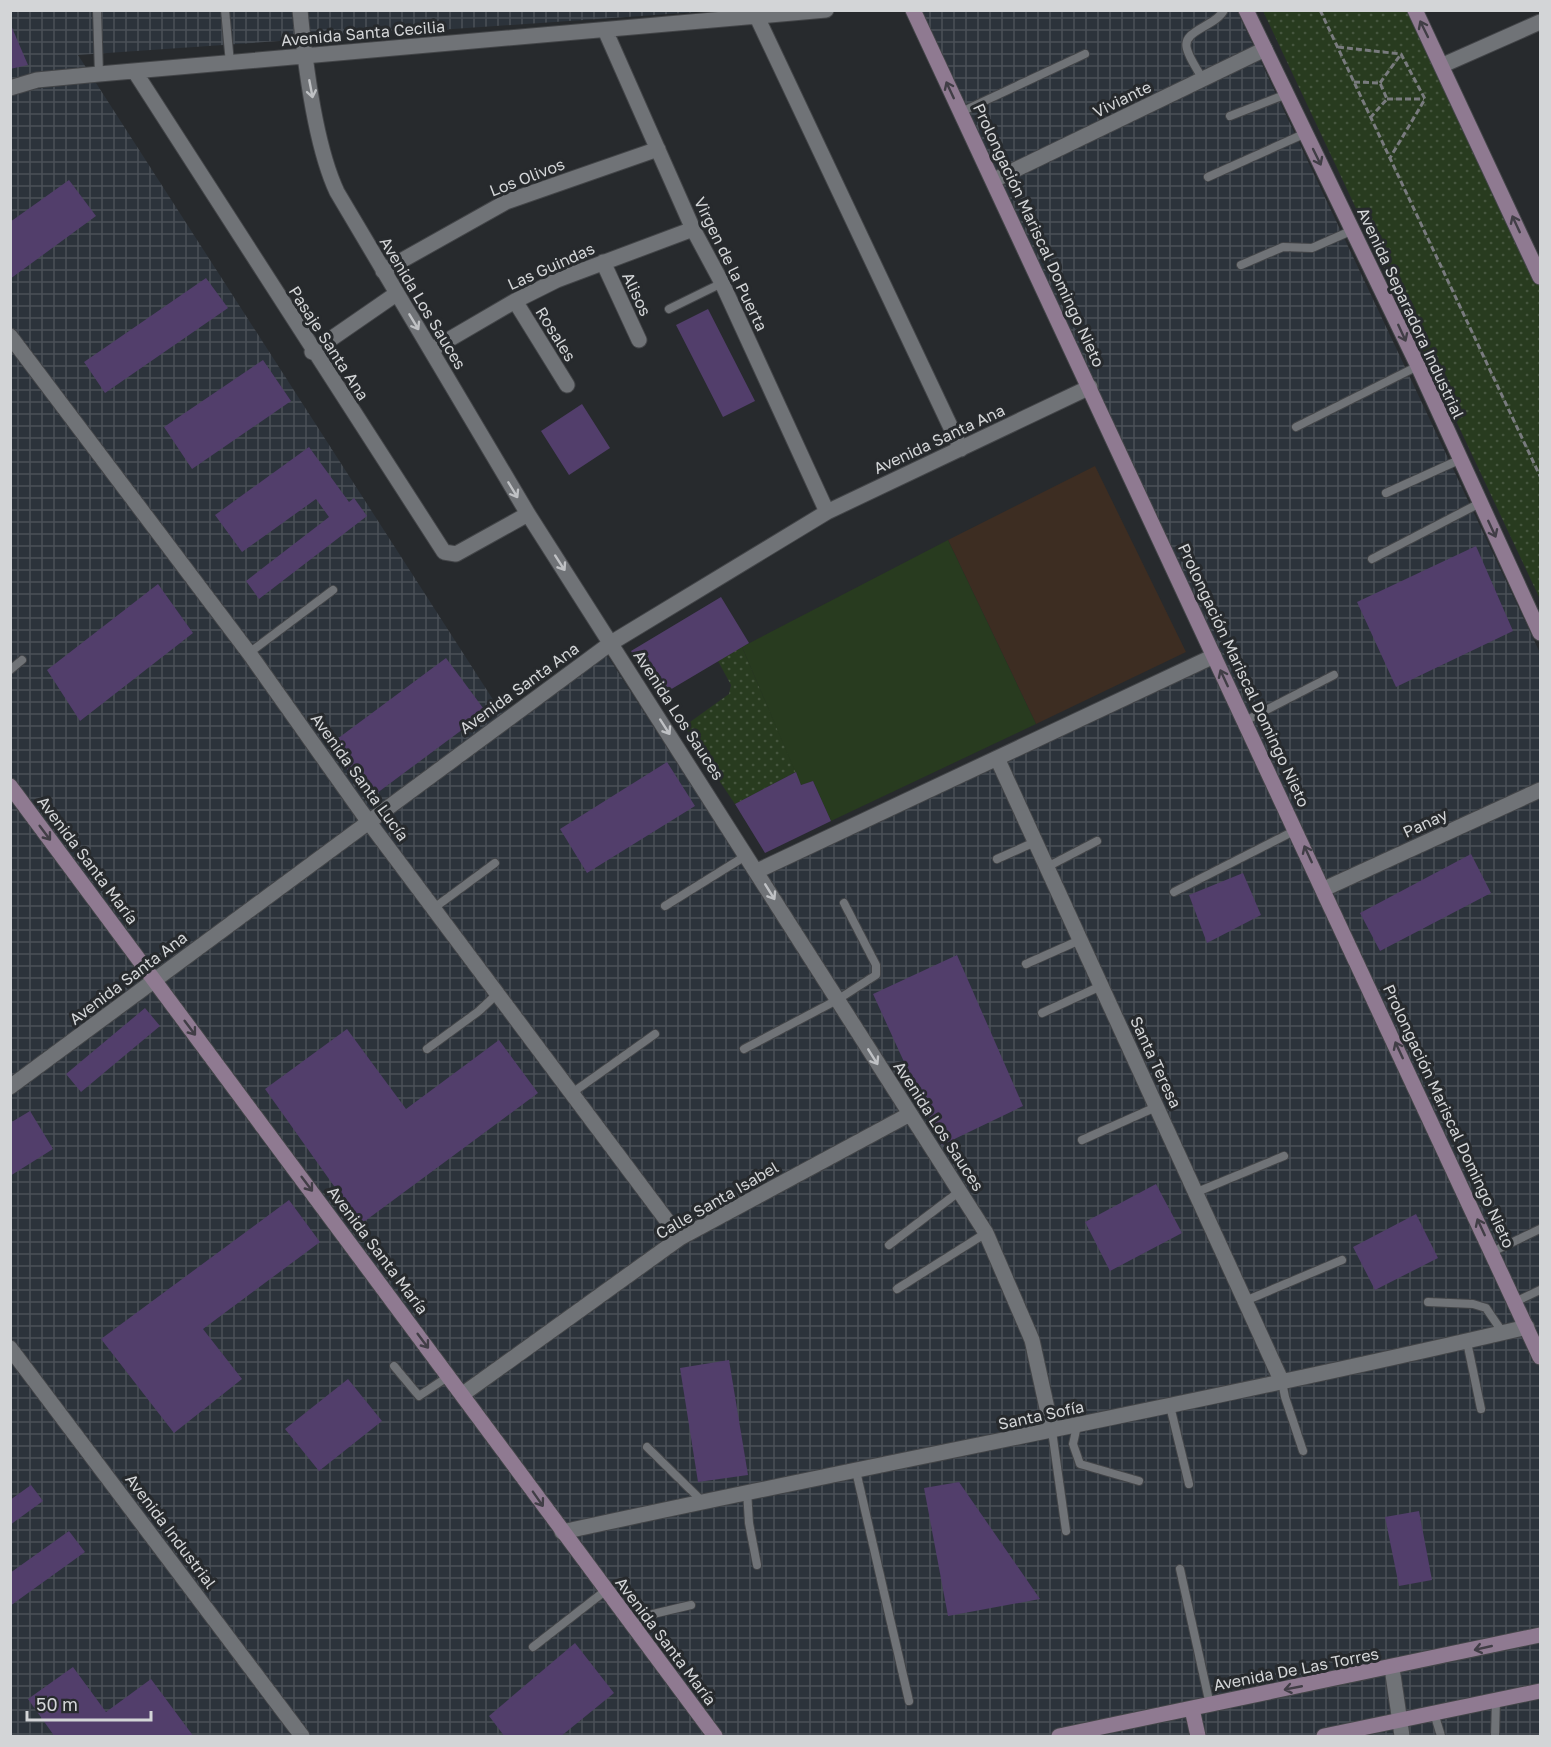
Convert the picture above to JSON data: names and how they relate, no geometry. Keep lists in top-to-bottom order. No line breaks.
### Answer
{"streets":{"street":["Avenida Santa Cecilia","Viviante","Los Olivos","Prolongación Mariscal Domingo Nieto","Virgen de la Puerta","Las Guindas","Alisos","Avenida Los Sauces","Avenida Separadora Industrial","Rosales","Pasaje Santa Ana","Avenida Santa Ana","Avenida Santa Lucía","Panay","Avenida Santa María","Santa Teresa","Calle Santa Isabel","Santa Sofía","Avenida Industrial","Avenida De Las Torres"]},"crossings":[["Avenida Santa Cecilia","Virgen de la Puerta"],["Avenida Santa Cecilia","Avenida Los Sauces"],["Avenida Santa Cecilia","Pasaje Santa Ana"],["Viviante","Prolongación Mariscal Domingo Nieto"],["Viviante","Avenida Separadora Industrial"],["Los Olivos","Virgen de la Puerta"],["Los Olivos","Avenida Los Sauces"],["Prolongación Mariscal Domingo Nieto","Avenida Santa Ana"],["Prolongación Mariscal Domingo Nieto","Panay"],["Prolongación Mariscal Domingo Nieto","Santa Sofía"],["Virgen de la Puerta","Las Guindas"],["Virgen de la Puerta","Avenida Santa Ana"],["Las Guindas","Alisos"],["Las Guindas","Avenida Los Sauces"],["Las Guindas","Rosales"],["Avenida Los Sauces","Pasaje Santa Ana"],["Avenida Los Sauces","Avenida Santa Ana"],["Avenida Los Sauces","Calle Santa Isabel"],["Avenida Los Sauces","Santa Sofía"],["Avenida Santa Ana","Avenida Santa Lucía"],["Avenida Santa Ana","Avenida Santa María"],["Avenida Santa Lucía","Calle Santa Isabel"],["Avenida Santa María","Calle Santa Isabel"],["Avenida Santa María","Santa Sofía"],["Santa Teresa","Santa Sofía"]],"one_way":["Prolongación Mariscal Domingo Nieto","Avenida Los Sauces","Avenida Separadora Industrial","Avenida Santa María"],"scale_bar":"50 m"}
